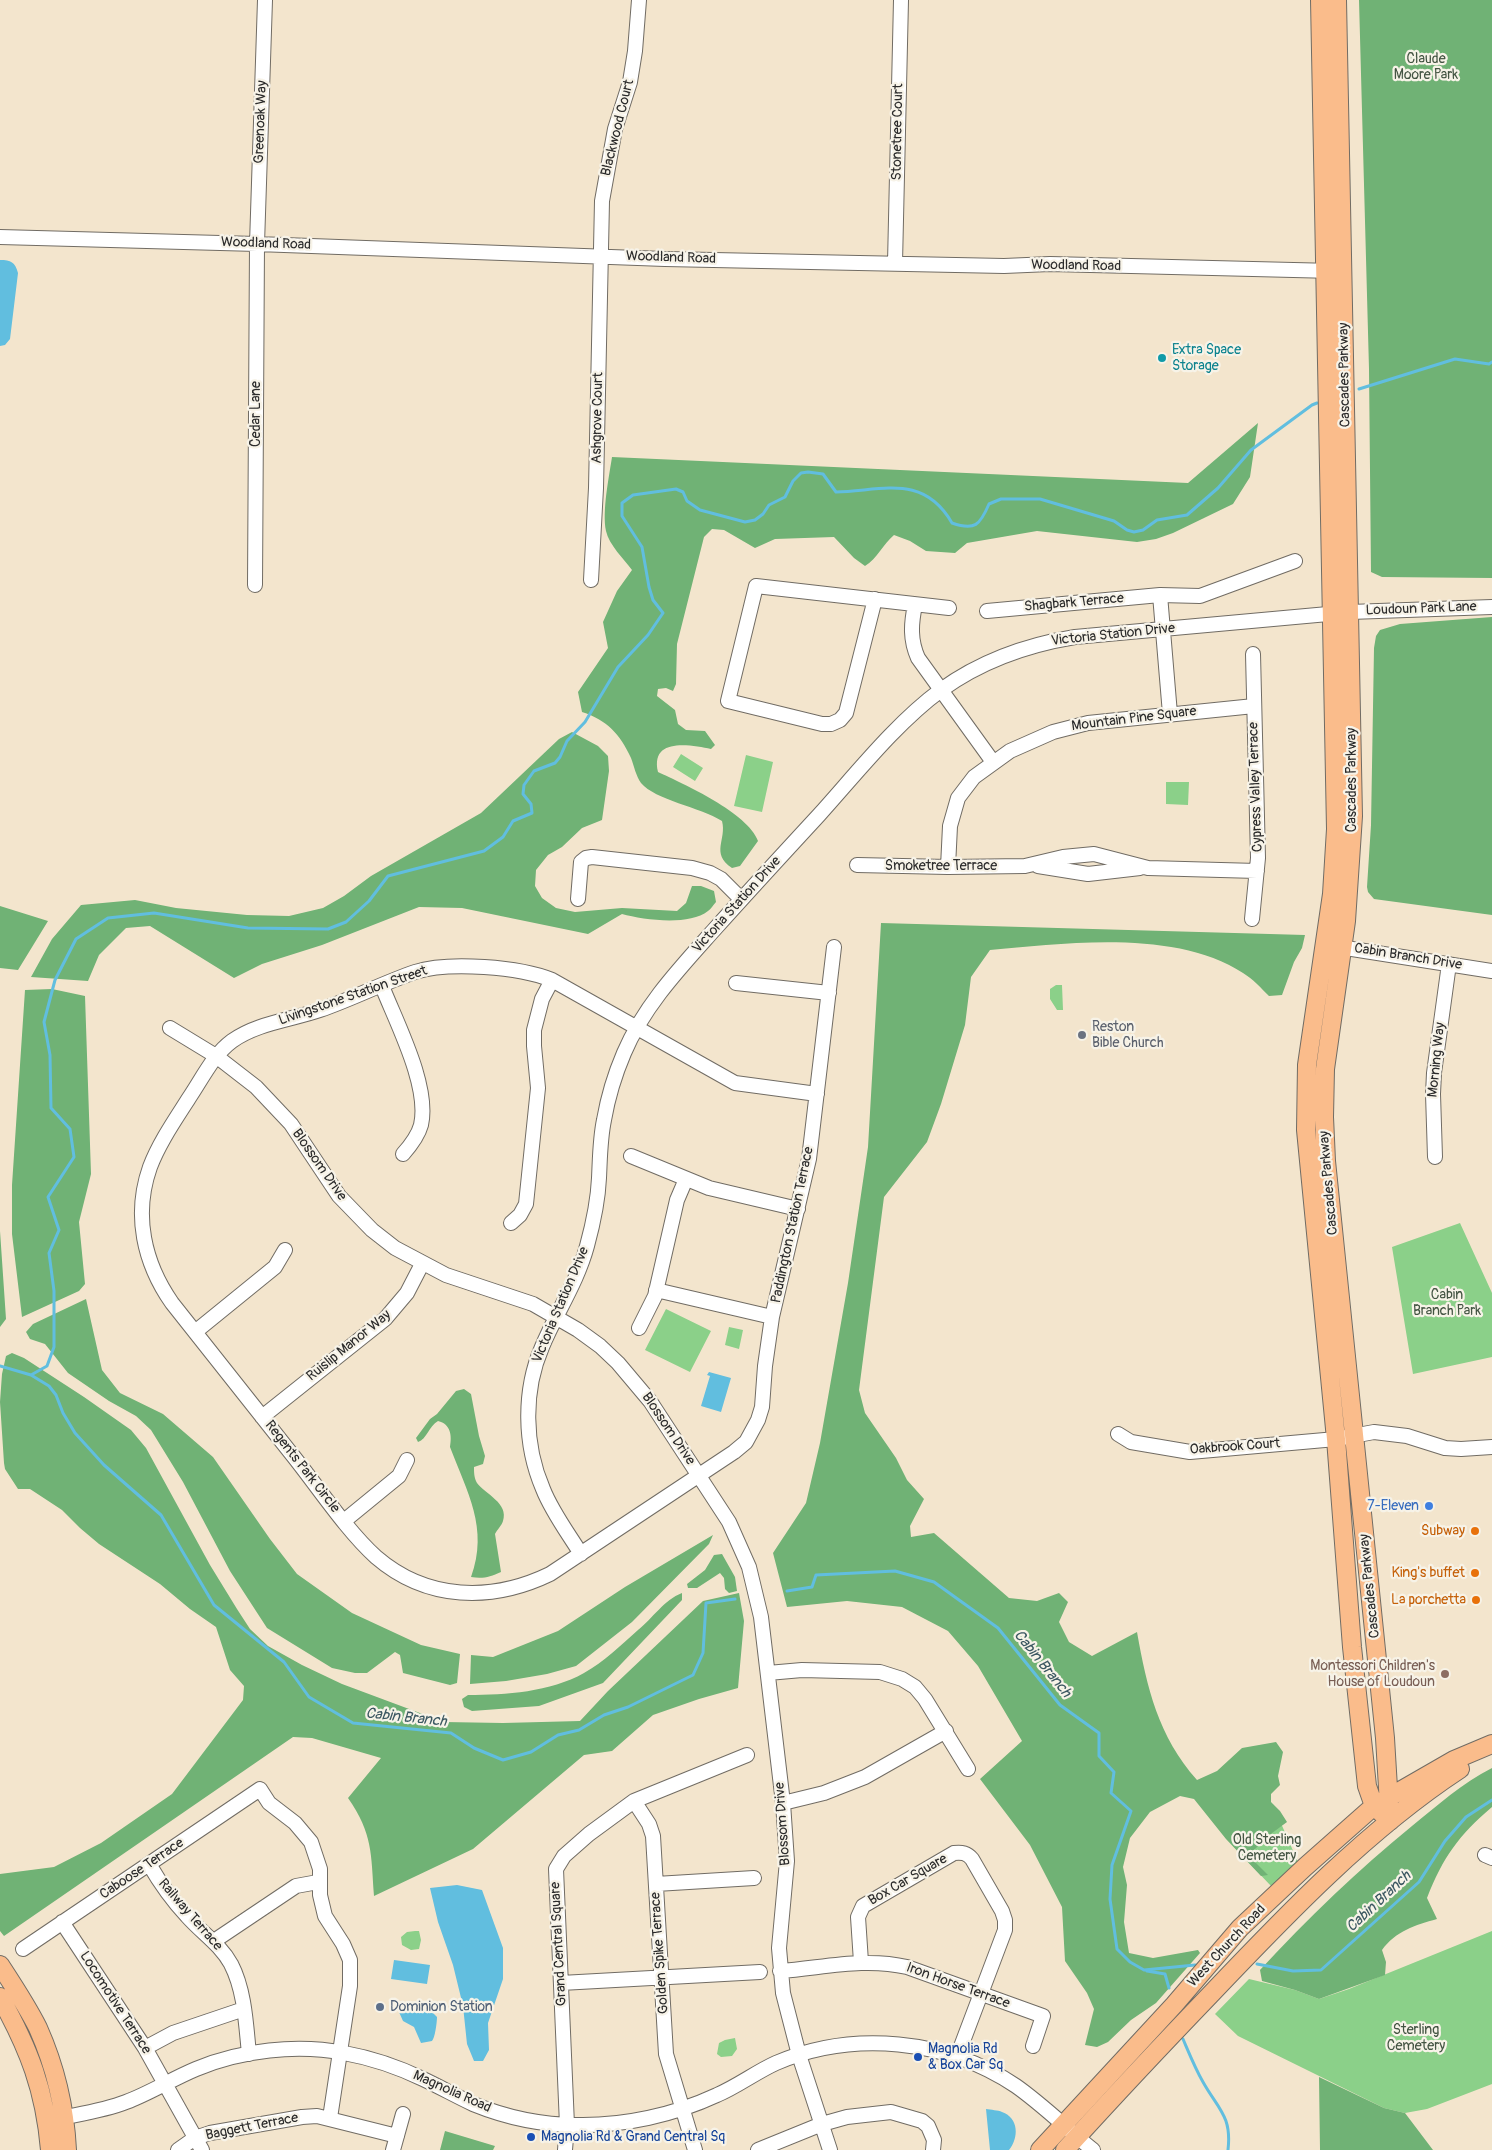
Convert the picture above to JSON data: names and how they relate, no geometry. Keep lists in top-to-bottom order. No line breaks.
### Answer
{"streets":{"main road":["Cascades Parkway","West Church Road"],"street":["Greenoak Way","Blackwood Court","Stonetree Court","Woodland Road","Cedar Lane","Ashgrove Court","Shagbark Terrace","Loudoun Park Lane","Victoria Station Drive","Mountain Pine Square","Cypress Valley Terrace","Smoketree Terrace","Cabin Branch Drive","Livingstone Station Street","Morning Way","Blossom Drive","Paddington Station Terrace","Ruislip Manor Way","Oakbrook Court","Regents Park Circle","Caboose Terrace","Box Car Square","Railway Terrace","Grand Central Square","Golden Spike Terrace","Iron Horse Terrace","Locomotive Terrace","Magnolia Road","Baggett Terrace"]},"crossings":[["Greenoak Way","Woodland Road"],["Greenoak Way","Cedar Lane"],["Blackwood Court","Woodland Road"],["Blackwood Court","Ashgrove Court"],["Stonetree Court","Woodland Road"],["Woodland Road","Cascades Parkway"],["Woodland Road","Cedar Lane"],["Woodland Road","Ashgrove Court"],["Cascades Parkway","Loudoun Park Lane"],["Cascades Parkway","Victoria Station Drive"],["Cascades Parkway","Cabin Branch Drive"],["Cascades Parkway","Oakbrook Court"],["Cascades Parkway","West Church Road"],["Loudoun Park Lane","Victoria Station Drive"],["Victoria Station Drive","Livingstone Station Street"],["Victoria Station Drive","Blossom Drive"],["Victoria Station Drive","Regents Park Circle"],["Mountain Pine Square","Cypress Valley Terrace"],["Mountain Pine Square","Smoketree Terrace"],["Cypress Valley Terrace","Smoketree Terrace"],["Cabin Branch Drive","Morning Way"],["Livingstone Station Street","Blossom Drive"],["Livingstone Station Street","Paddington Station Terrace"],["Livingstone Station Street","Regents Park Circle"],["Blossom Drive","Paddington Station Terrace"],["Blossom Drive","Ruislip Manor Way"],["Blossom Drive","Regents Park Circle"],["Blossom Drive","Iron Horse Terrace"],["Blossom Drive","Magnolia Road"],["Paddington Station Terrace","Regents Park Circle"],["Ruislip Manor Way","Regents Park Circle"],["Caboose Terrace","Railway Terrace"],["Caboose Terrace","Locomotive Terrace"],["Box Car Square","Iron Horse Terrace"],["Box Car Square","Magnolia Road"],["Railway Terrace","Magnolia Road"],["Grand Central Square","Golden Spike Terrace"],["Grand Central Square","Magnolia Road"],["West Church Road","Magnolia Road"],["Golden Spike Terrace","Magnolia Road"],["Locomotive Terrace","Magnolia Road"],["Locomotive Terrace","Baggett Terrace"]],"water":["Cabin Branch"],"parks":["Claude Moore Park","Cabin Branch Park","Old Sterling Cemetery","Sterling Cemetery"],"places":["Extra Space Storage","Reston Bible Church","7-Eleven","Subway","King's buffet","La porchetta","Montessori Children's House of Loudoun","Dominion Station","Magnolia Rd & Box Car Sq","Magnolia Rd & Grand Central Sq"]}
